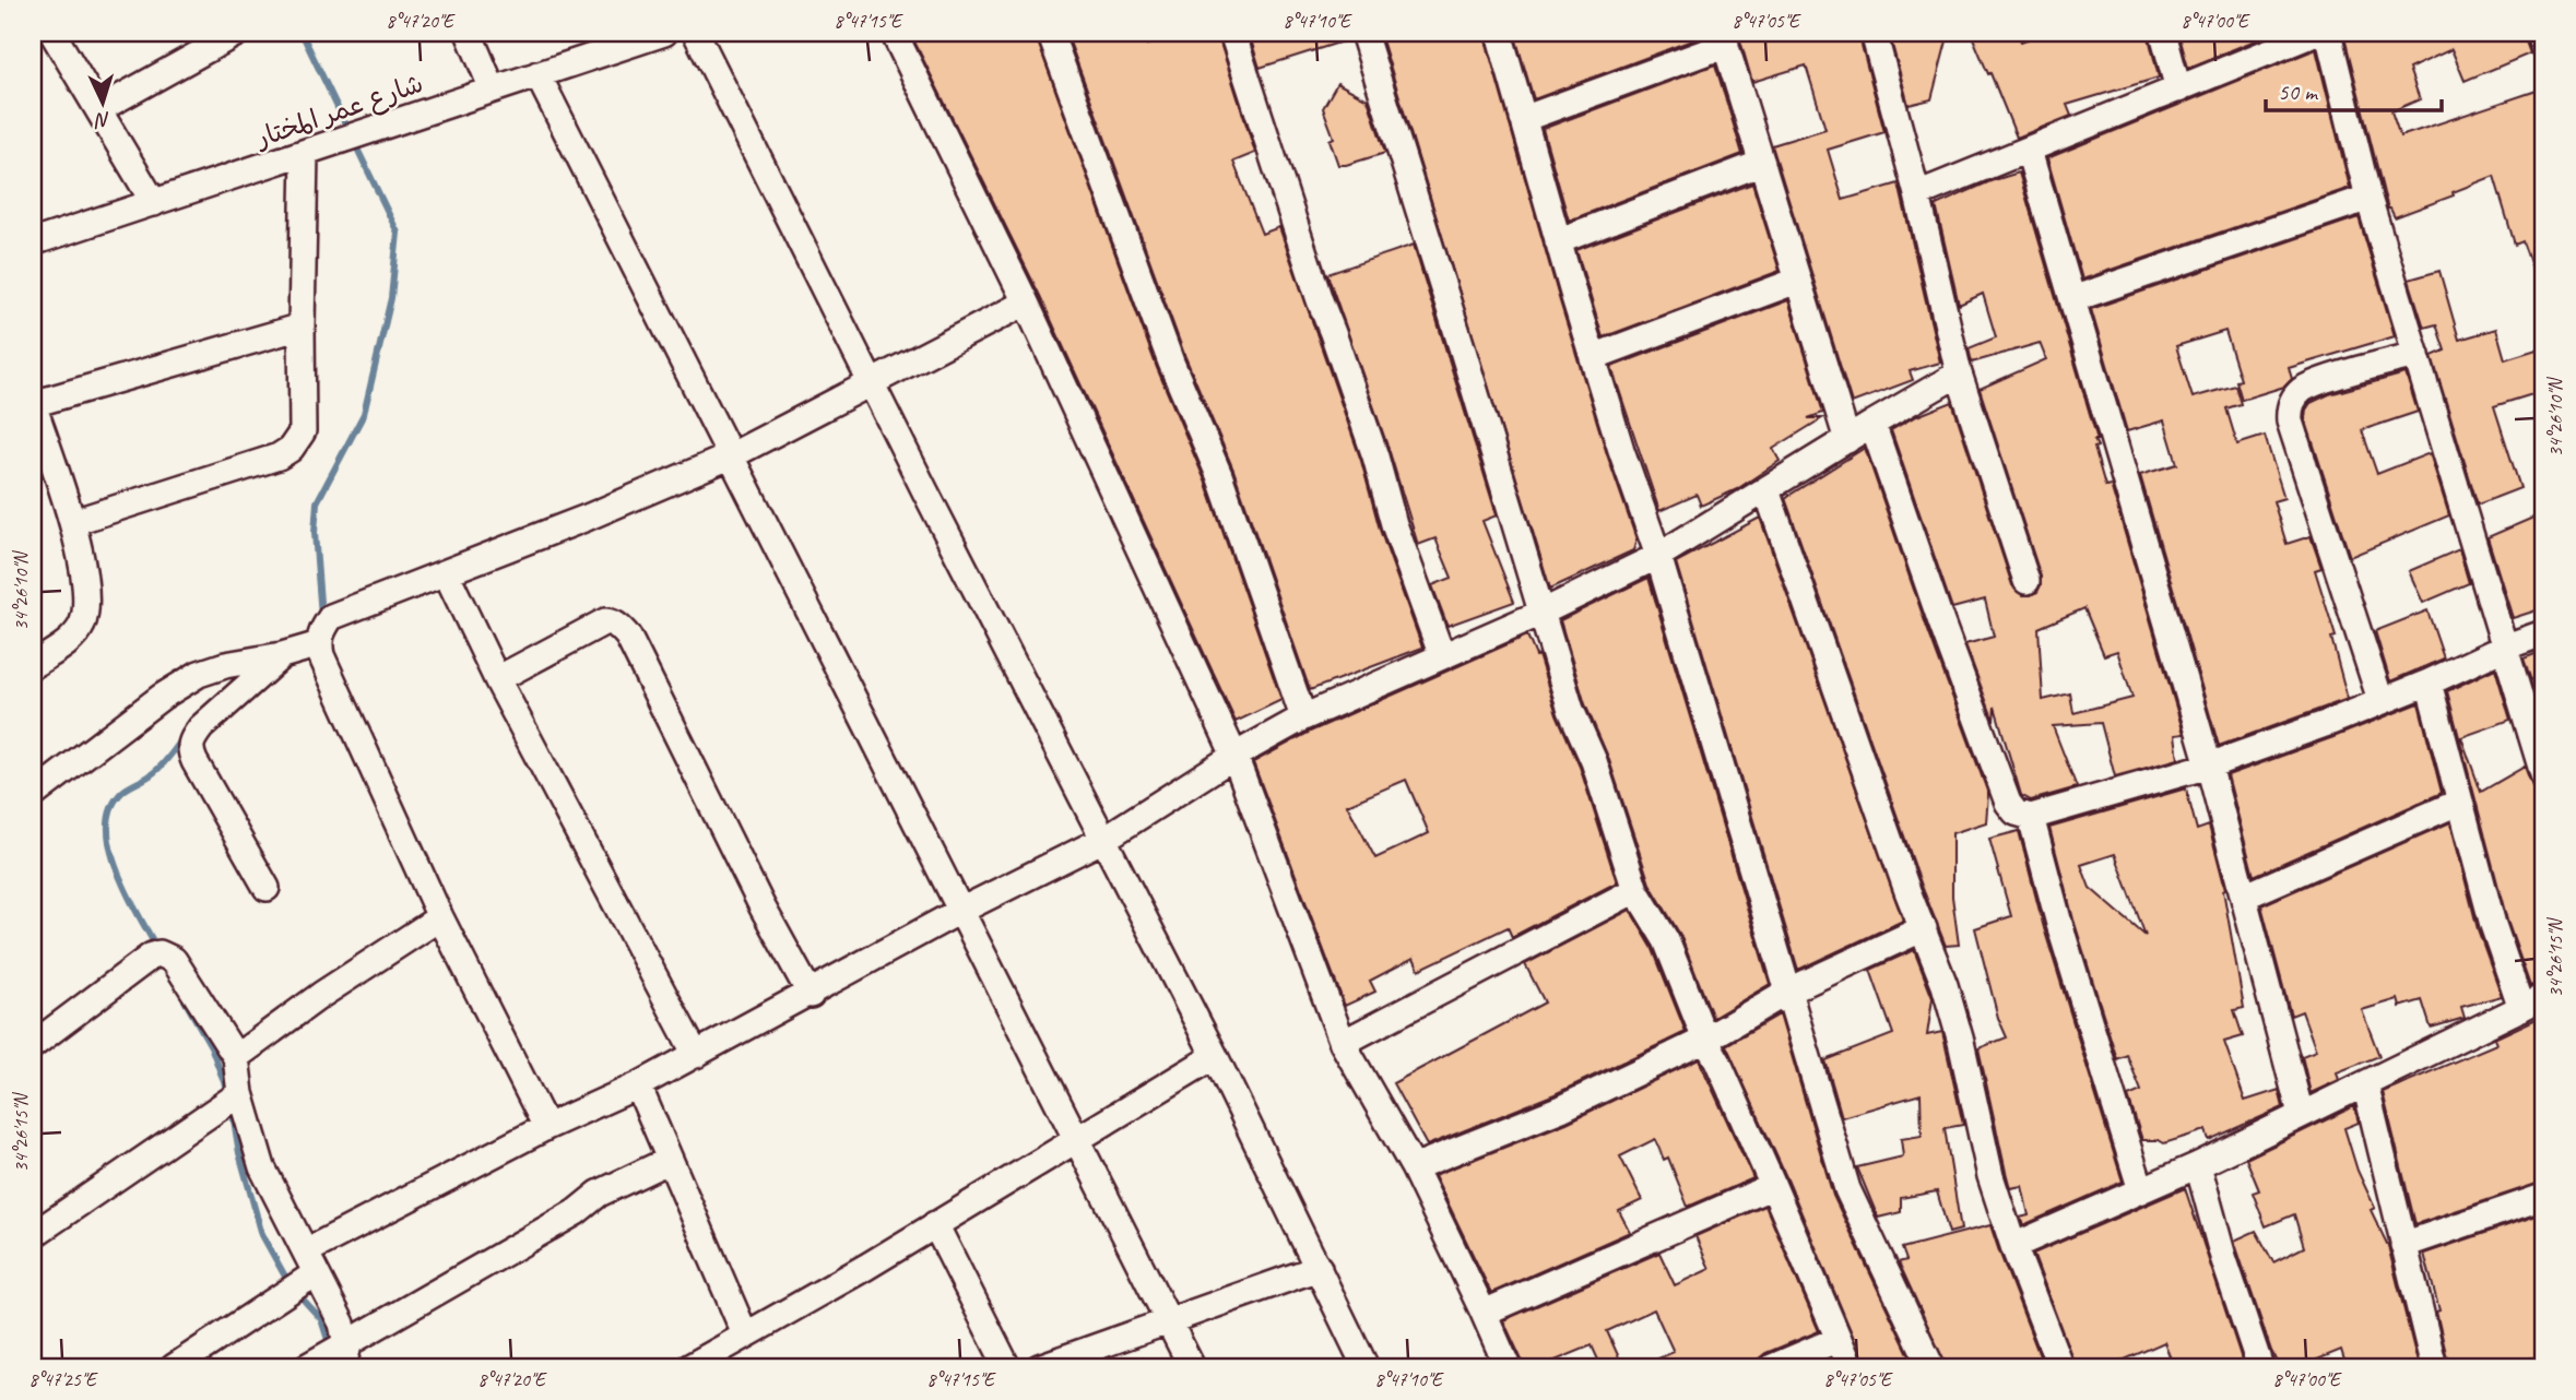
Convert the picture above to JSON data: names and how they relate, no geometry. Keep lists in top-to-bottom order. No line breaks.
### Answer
{"streets":{"street":["شارع عمر المختار"]},"scale_bar":"50 m","north":"bottom","coordinates":["8°47'20\"E","8°47'15\"E","8°47'10\"E","8°47'05\"E","8°47'00\"E","34°26'10\"N","34°26'15\"N","8°47'25\"E"]}
